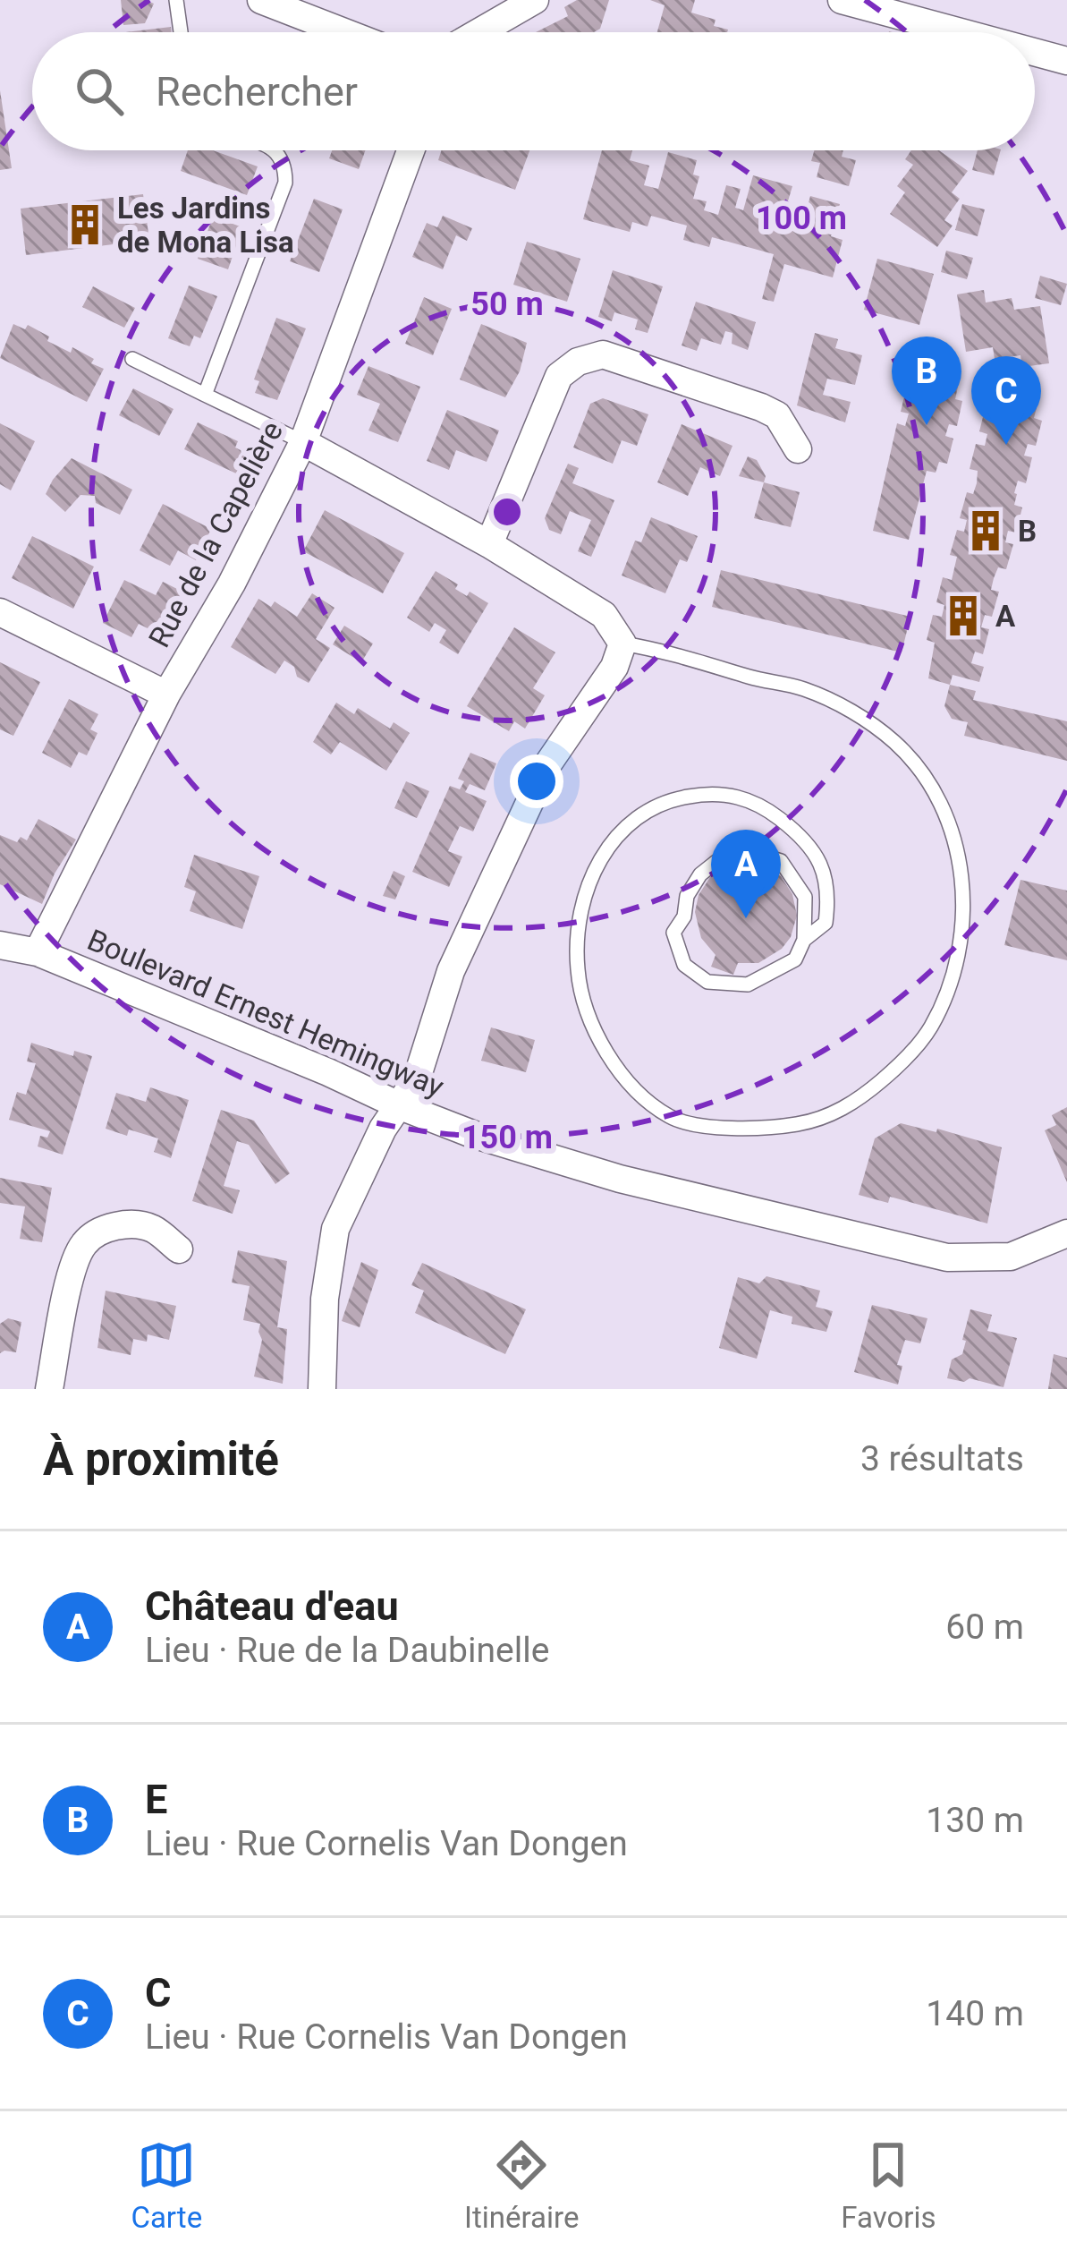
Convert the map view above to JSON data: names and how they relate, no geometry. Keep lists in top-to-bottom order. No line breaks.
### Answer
{"streets":{"street":["Rue de la Capelière","Boulevard Ernest Hemingway"]},"crossings":[["Rue de la Capelière","Boulevard Ernest Hemingway"]],"places":{"building":["Les Jardins de Mona Lisa","B","A"]},"page":{"search":"Rechercher","pins":["B","C","A"],"heading":["À proximité","3 résultats"],"list":[{"mark":"A","name":"Château d'eau","note":"Lieu · Rue de la Daubinelle","value":"60 m"},{"mark":"B","name":"E","note":"Lieu · Rue Cornelis Van Dongen","value":"130 m"},{"mark":"C","name":"C","note":"Lieu · Rue Cornelis Van Dongen","value":"140 m"}],"nav":["Carte","Itinéraire","Favoris"]},"rings":["100 m","50 m","150 m"]}
